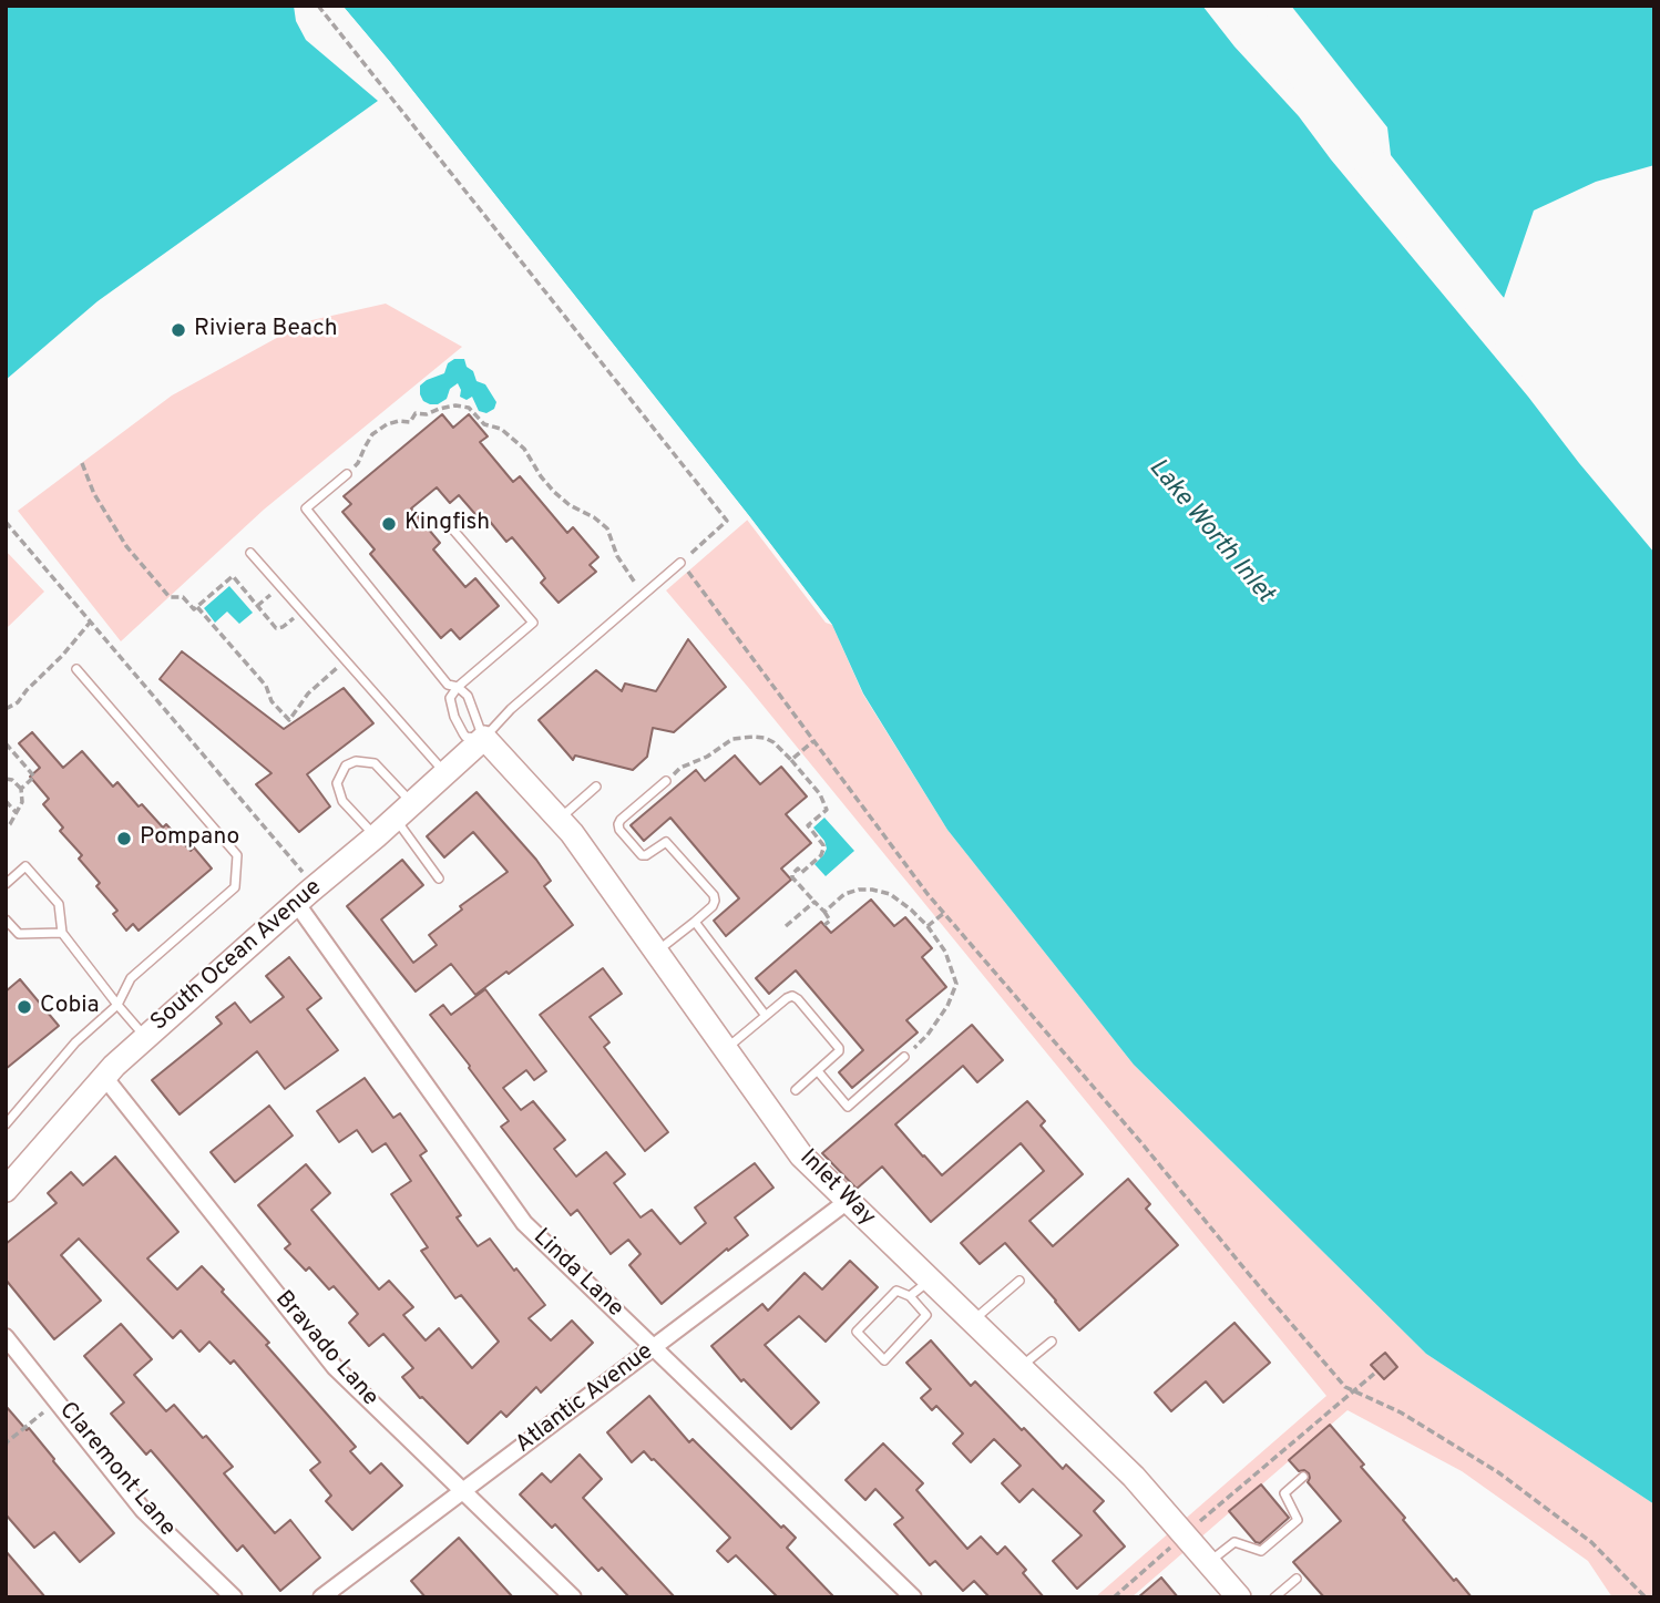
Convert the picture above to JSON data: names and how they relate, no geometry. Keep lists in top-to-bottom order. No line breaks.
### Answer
{"streets":{"street":["South Ocean Avenue","Inlet Way","Linda Lane","Bravado Lane","Atlantic Avenue","Claremont Lane"]},"crossings":[["South Ocean Avenue","Inlet Way"],["South Ocean Avenue","Linda Lane"],["South Ocean Avenue","Bravado Lane"],["Inlet Way","Atlantic Avenue"],["Linda Lane","Atlantic Avenue"],["Bravado Lane","Atlantic Avenue"]],"water":["Lake Worth Inlet"],"places":["Riviera Beach","Kingfish","Pompano","Cobia"]}
